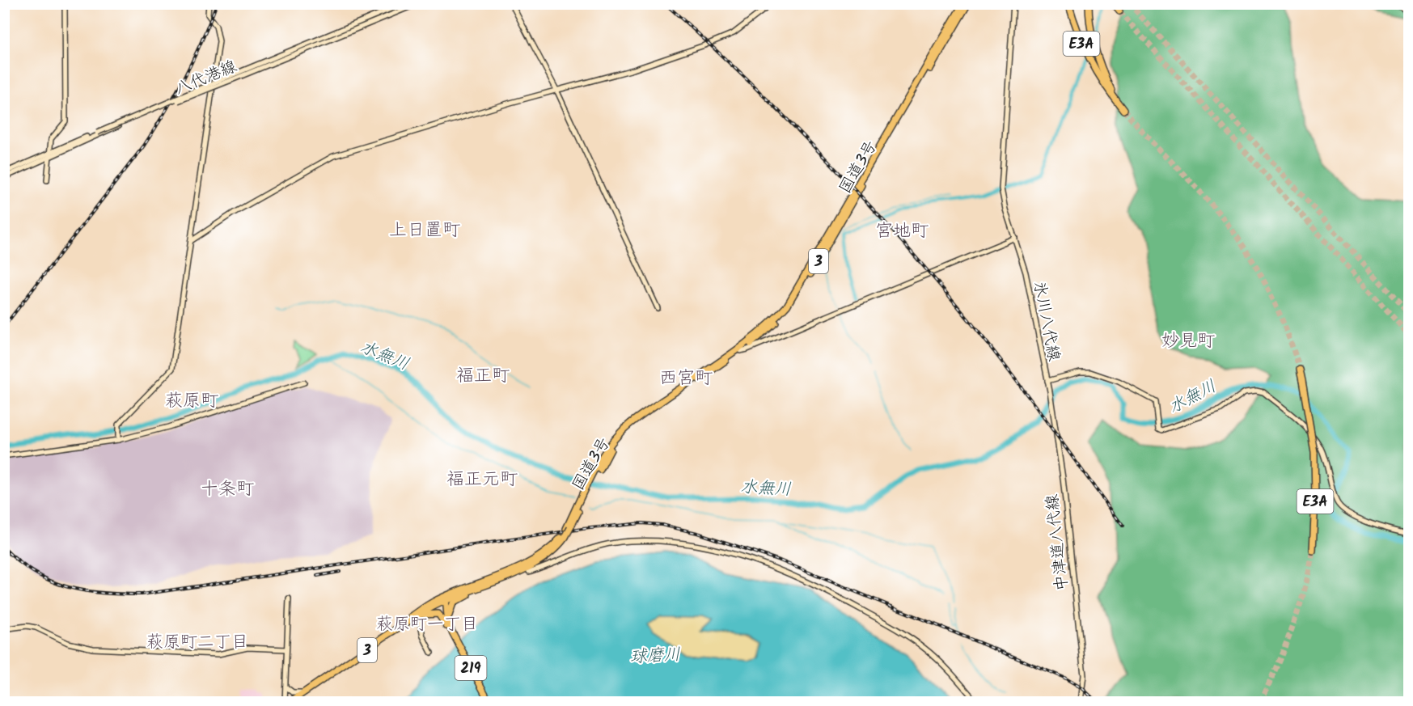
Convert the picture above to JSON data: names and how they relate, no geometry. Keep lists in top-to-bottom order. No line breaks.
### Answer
{"streets":{"highway":["E3A","国道3号","3","219"],"street":["八代港線","氷川八代線","中津道八代線"]},"crossings":[["国道3号","219"],["氷川八代線","中津道八代線"]],"districts":["上日置町","宮地町","妙見町","福正町","西宮町","萩原町","福正元町","十条町","萩原町一丁目","萩原町二丁目"],"water":["水無川","球磨川"]}
